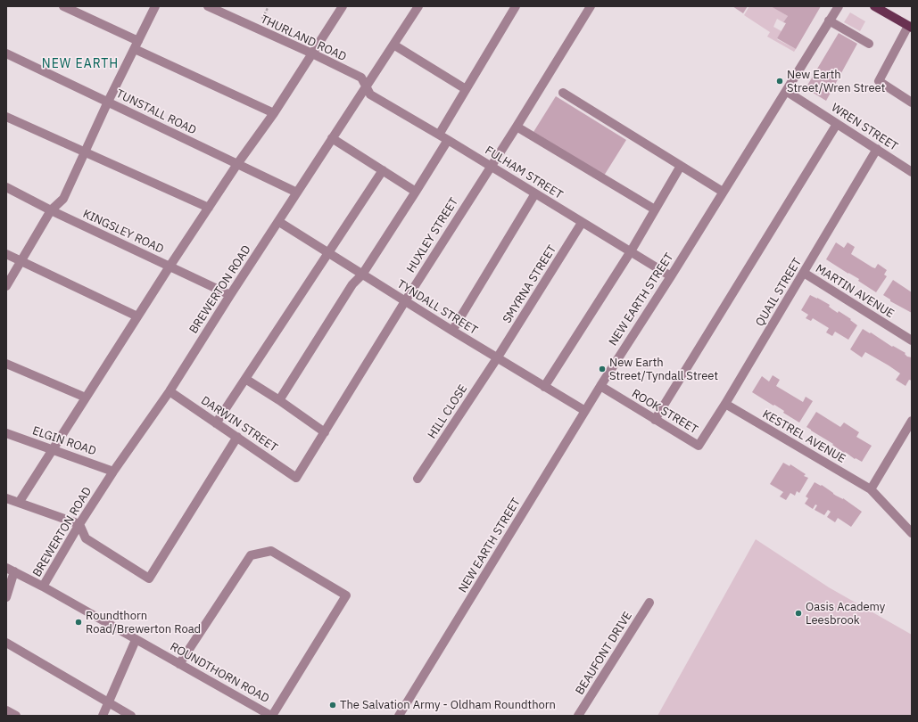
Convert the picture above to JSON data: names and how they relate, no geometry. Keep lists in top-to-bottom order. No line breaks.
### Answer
{"streets":{"street":["THURLAND ROAD","TUNSTALL ROAD","WREN STREET","FULHAM STREET","KINGSLEY ROAD","HUXLEY STREET","SMYRNA STREET","BREWERTON ROAD","MARTIN AVENUE","QUAIL STREET","NEW EARTH STREET","TYNDALL STREET","HILL CLOSE","ROOK STREET","DARWIN STREET","KESTREL AVENUE","ELGIN ROAD","BEAUFONT DRIVE","ROUNDTHORN ROAD"]},"crossings":[["THURLAND ROAD","FULHAM STREET"],["THURLAND ROAD","BREWERTON ROAD"],["TUNSTALL ROAD","BREWERTON ROAD"],["WREN STREET","QUAIL STREET"],["WREN STREET","NEW EARTH STREET"],["FULHAM STREET","HUXLEY STREET"],["FULHAM STREET","SMYRNA STREET"],["FULHAM STREET","BREWERTON ROAD"],["FULHAM STREET","NEW EARTH STREET"],["KINGSLEY ROAD","BREWERTON ROAD"],["HUXLEY STREET","TYNDALL STREET"],["HUXLEY STREET","DARWIN STREET"],["SMYRNA STREET","TYNDALL STREET"],["SMYRNA STREET","HILL CLOSE"],["BREWERTON ROAD","TYNDALL STREET"],["BREWERTON ROAD","DARWIN STREET"],["BREWERTON ROAD","ELGIN ROAD"],["BREWERTON ROAD","ROUNDTHORN ROAD"],["MARTIN AVENUE","QUAIL STREET"],["QUAIL STREET","ROOK STREET"],["QUAIL STREET","KESTREL AVENUE"],["NEW EARTH STREET","TYNDALL STREET"],["NEW EARTH STREET","ROOK STREET"],["TYNDALL STREET","HILL CLOSE"]],"districts":["NEW EARTH"],"places":["New Earth Street/Wren Street","New Earth Street/Tyndall Street","Oasis Academy Leesbrook","Roundthorn Road/Brewerton Road","The Salvation Army - Oldham Roundthorn"]}
